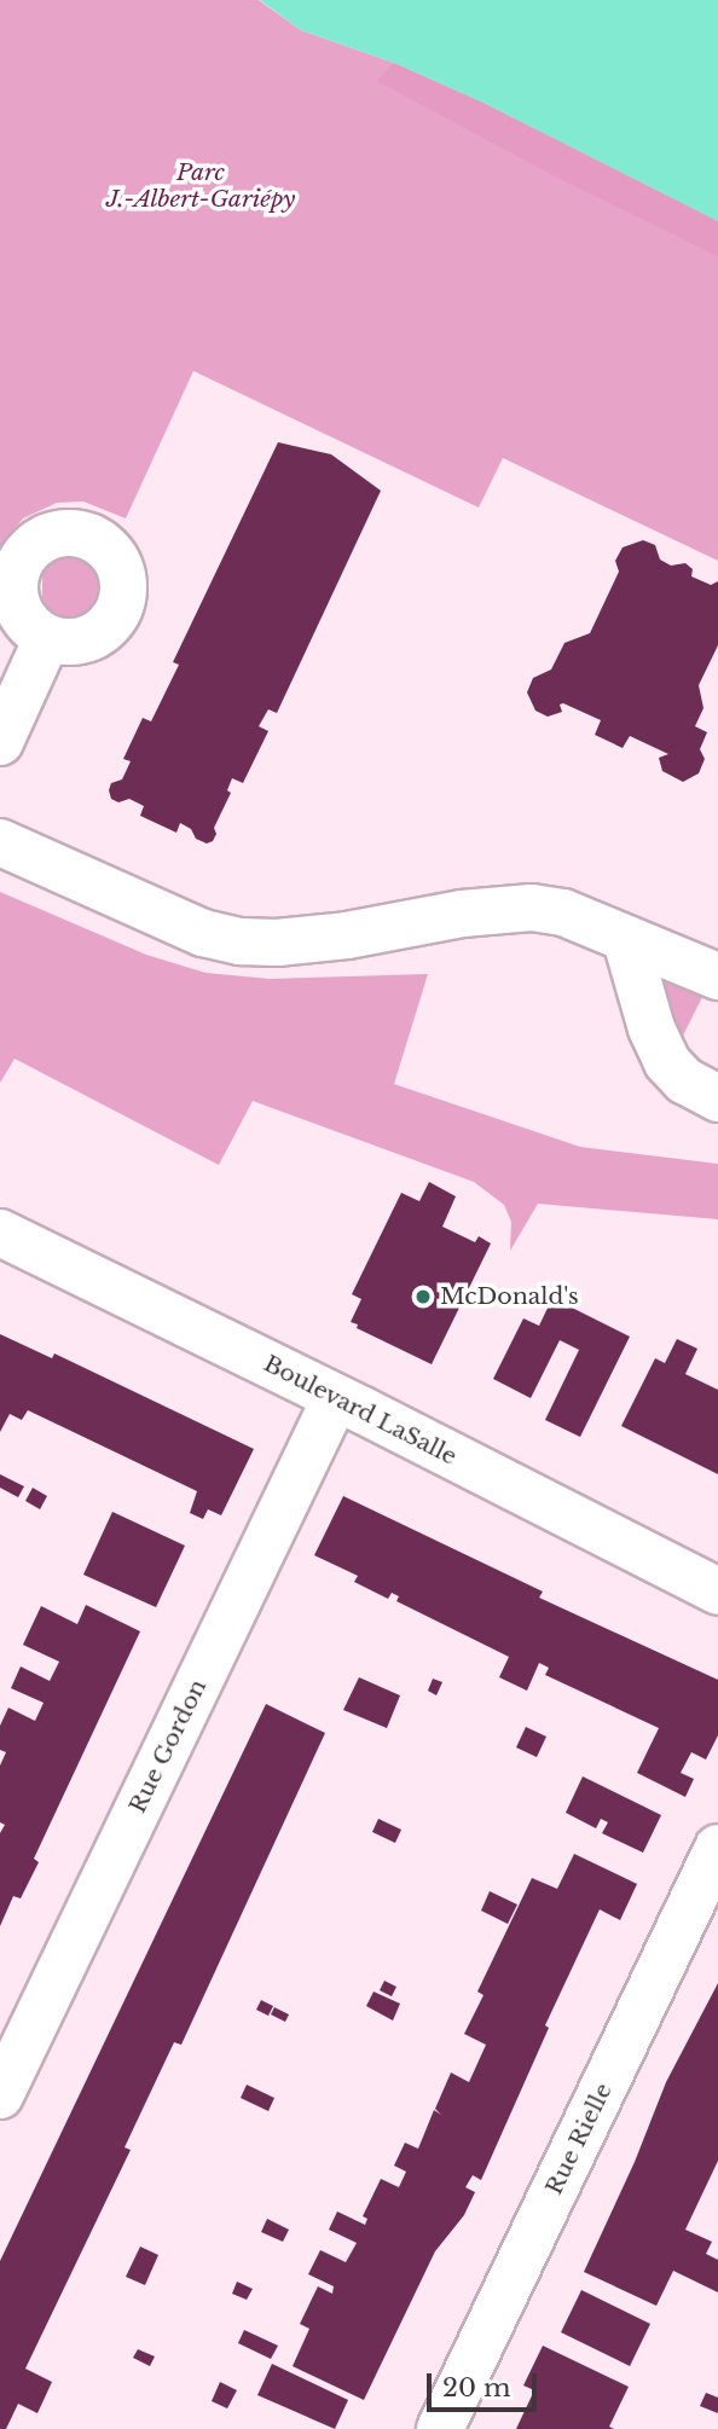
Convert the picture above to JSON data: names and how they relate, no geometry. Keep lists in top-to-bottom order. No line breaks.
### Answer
{"streets":{"street":["Boulevard LaSalle","Rue Gordon","Rue Rielle"]},"crossings":[["Boulevard LaSalle","Rue Gordon"]],"parks":["Parc J.-Albert-Gariépy"],"places":["McDonald's"],"scale_bar":"20 m"}
